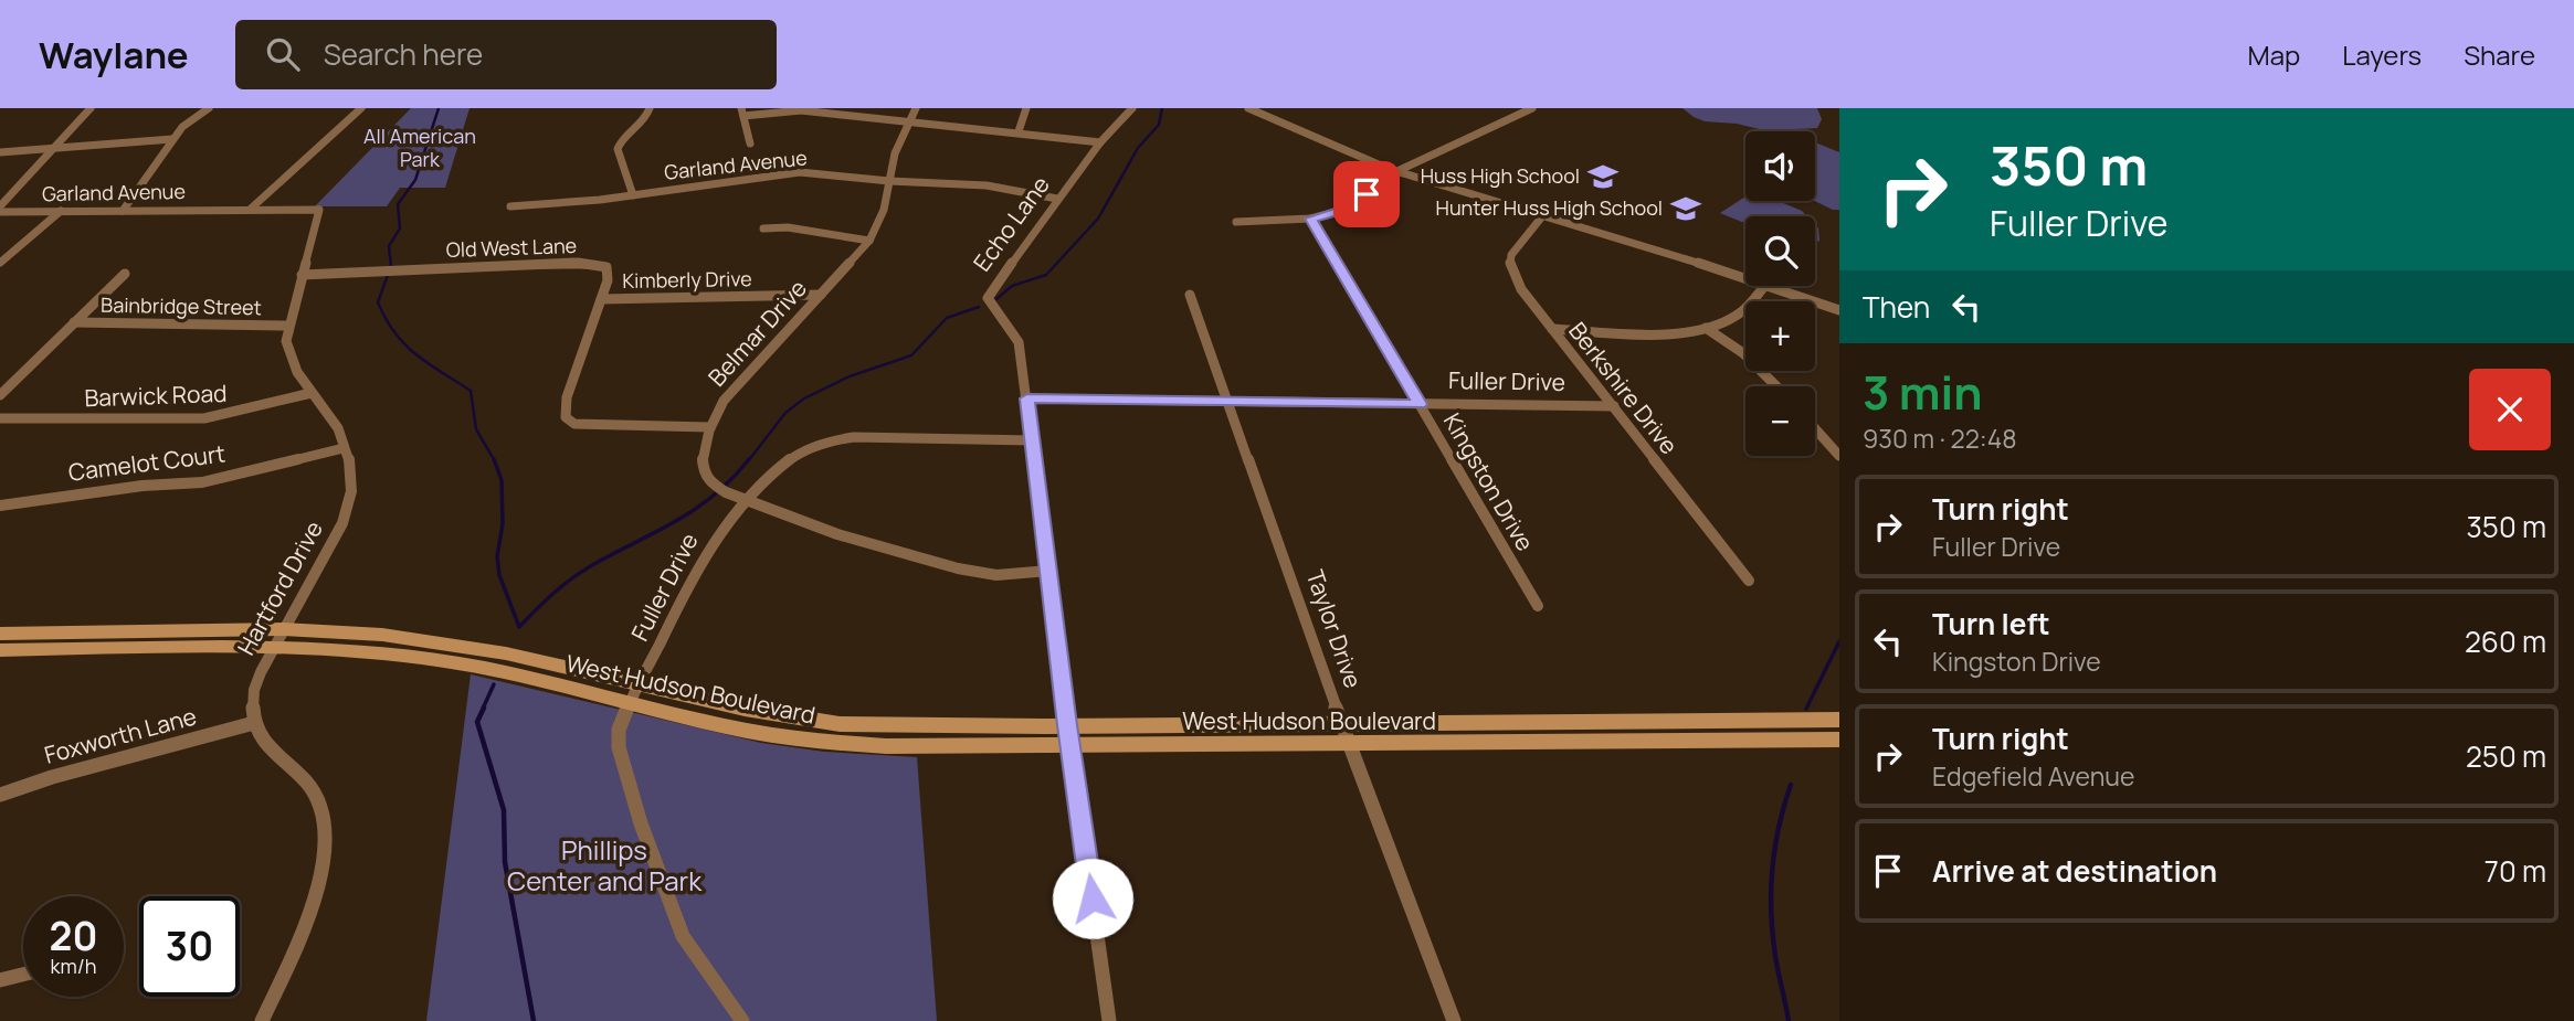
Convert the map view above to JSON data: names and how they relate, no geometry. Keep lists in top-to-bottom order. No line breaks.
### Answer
{"streets":{"main road":["West Hudson Boulevard"],"street":["Garland Avenue","Echo Lane","Old West Lane","Kimberly Drive","Bainbridge Street","Belmar Drive","Fuller Drive","Berkshire Drive","Barwick Road","Camelot Court","Kingston Drive","Hartford Drive","Taylor Drive","Foxworth Lane"]},"crossings":[["Garland Avenue","Echo Lane"],["Garland Avenue","Belmar Drive"],["Garland Avenue","Hartford Drive"],["Echo Lane","Belmar Drive"],["Echo Lane","Fuller Drive"],["Echo Lane","West Hudson Boulevard"],["Old West Lane","Kimberly Drive"],["Old West Lane","Belmar Drive"],["Old West Lane","Hartford Drive"],["Kimberly Drive","Belmar Drive"],["Bainbridge Street","Hartford Drive"],["Belmar Drive","Fuller Drive"],["Fuller Drive","Berkshire Drive"],["Fuller Drive","Kingston Drive"],["Fuller Drive","Taylor Drive"],["Fuller Drive","West Hudson Boulevard"],["Barwick Road","Hartford Drive"],["Camelot Court","Hartford Drive"],["Hartford Drive","West Hudson Boulevard"],["Hartford Drive","Foxworth Lane"],["Taylor Drive","West Hudson Boulevard"]],"parks":["All American Park","Phillips Center and Park"],"places":{"school or university":["Huss High School","Hunter Huss High School"]},"page":{"header":"Waylane","search":"Search here","nav":["Map","Layers","Share"],"turn":["350 m","Fuller Drive"],"map_buttons":["+","−"],"then":"Then","heading":["3 min","930 m · 22:48"],"list":[{"name":"Turn right","note":"Fuller Drive","value":"350 m"},{"name":"Turn left","note":"Kingston Drive","value":"260 m"},{"name":"Turn right","note":"Edgefield Avenue","value":"250 m"},{"name":"Arrive at destination","value":"70 m"}],"speed":"20 km/h","limit":"30"}}
